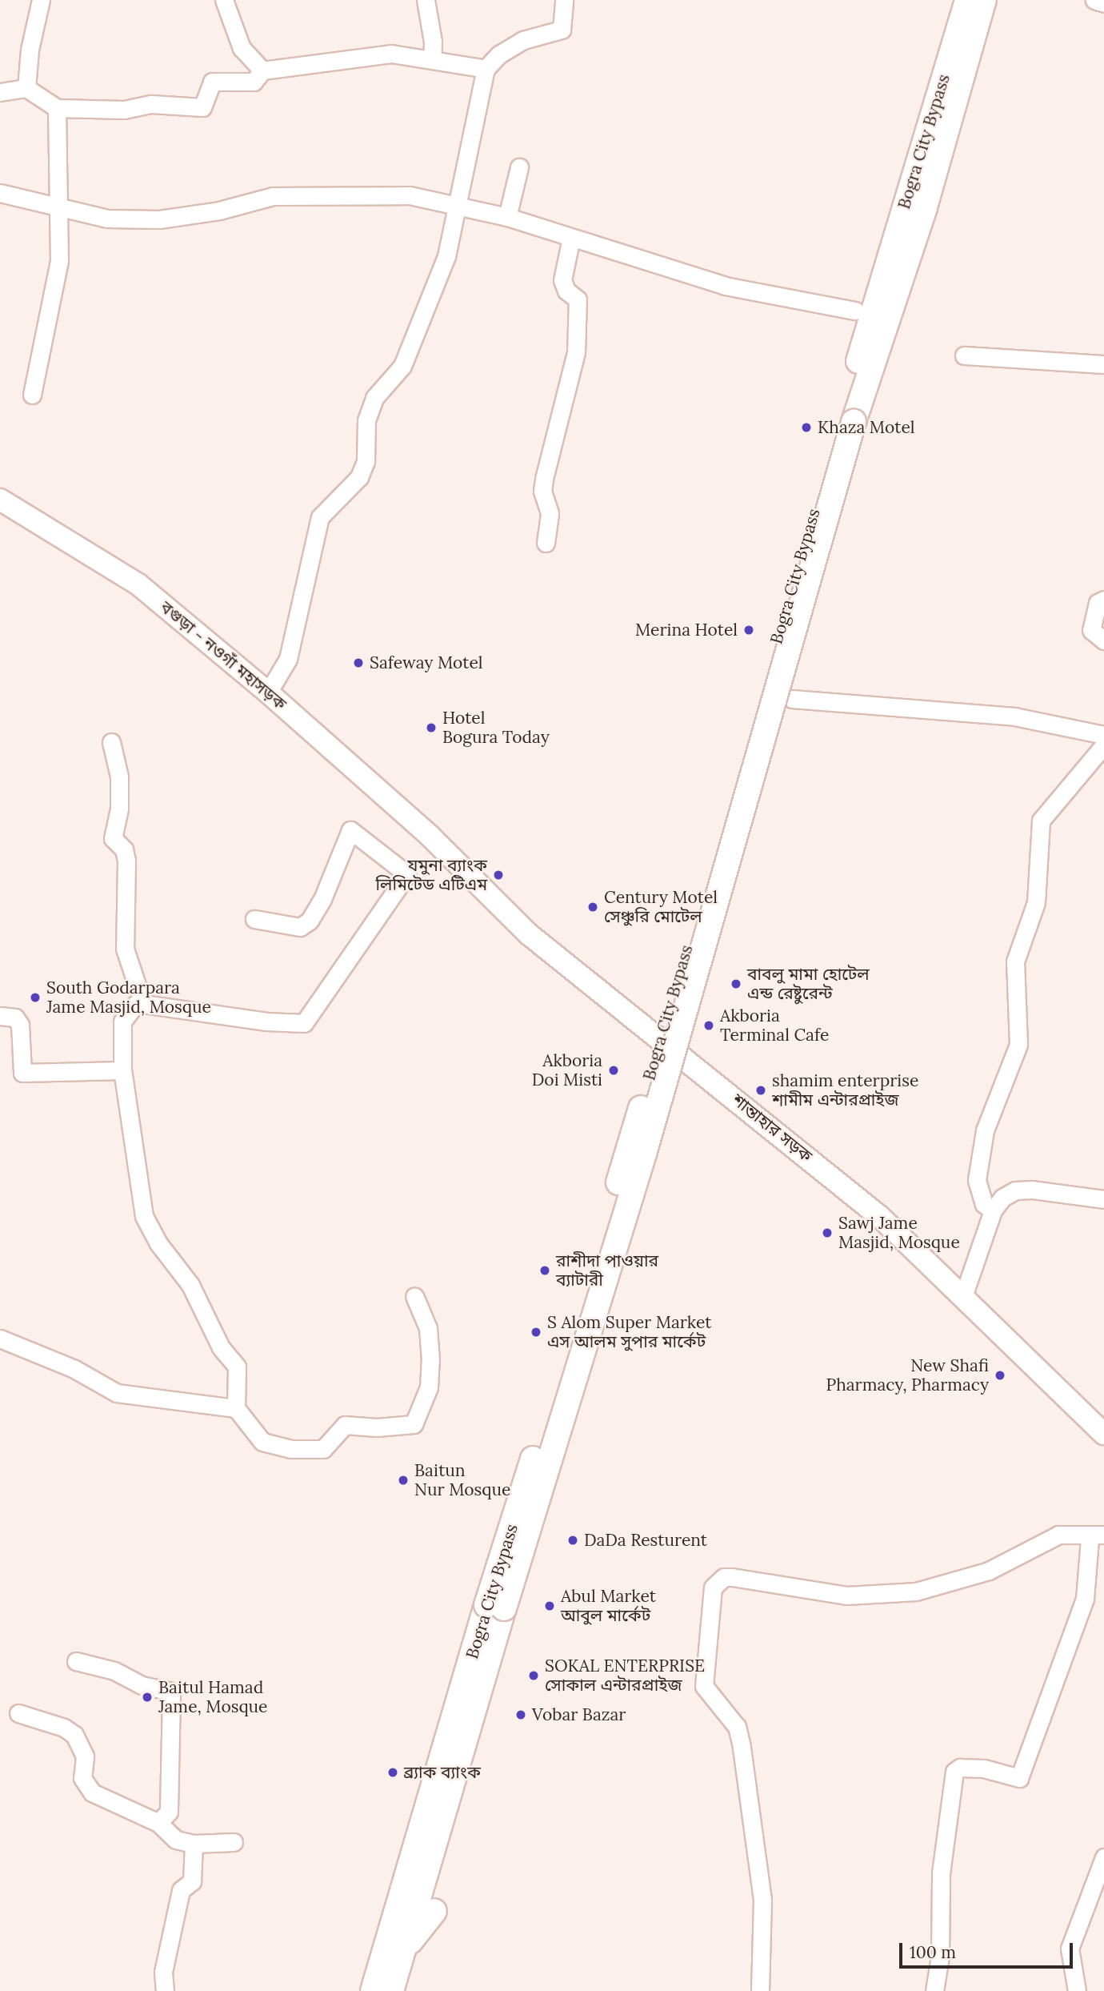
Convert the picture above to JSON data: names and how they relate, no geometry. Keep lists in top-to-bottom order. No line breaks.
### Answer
{"streets":{"highway":["Bogra City Bypass"],"main road":["বগুড়া - নওগাঁ মহাসড়ক","শান্তাহার সড়ক"]},"crossings":[["বগুড়া - নওগাঁ মহাসড়ক","শান্তাহার সড়ক"]],"places":["Khaza Motel","Merina Hotel","Safeway Motel","Hotel Bogura Today","যমুনা ব্যাংক লিমিটেড এটিএম","Century Motel সেঞ্চুরি মোটেল","বাবলু মামা হোটেল এন্ড রেষ্টুরেন্ট","South Godarpara Jame Masjid, Mosque","Akboria Terminal Cafe","Akboria Doi Misti","shamim enterprise শামীম এন্টারপ্রাইজ","Sawj Jame Masjid, Mosque","রাশীদা পাওয়ার ব্যাটারী","S Alom Super Market এস আলম সুপার মার্কেট","New Shafi Pharmacy, Pharmacy","Baitun Nur Mosque","DaDa Resturent","Abul Market আবুল মার্কেট","SOKAL ENTERPRISE সোকাল এন্টারপ্রাইজ","Baitul Hamad Jame, Mosque","Vobar Bazar","ব্র্যাক ব্যাংক"],"scale_bar":"100 m"}
